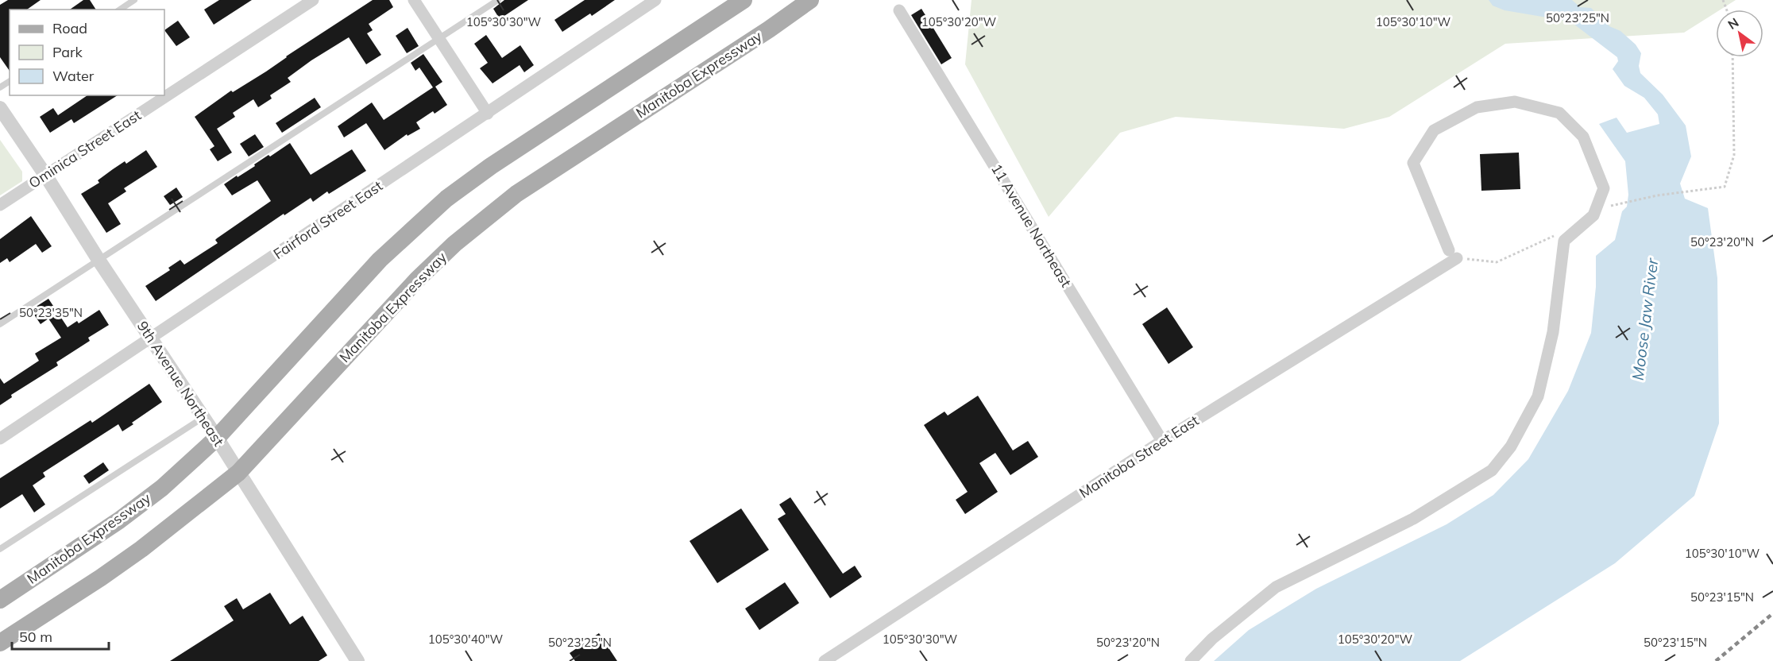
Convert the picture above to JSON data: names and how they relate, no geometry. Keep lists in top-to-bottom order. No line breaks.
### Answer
{"streets":{"main road":["Manitoba Expressway"],"street":["Ominica Street East","Fairford Street East","11 Avenue Northeast","9th Avenue Northeast","Manitoba Street East"]},"crossings":[["Manitoba Expressway","9th Avenue Northeast"],["Ominica Street East","9th Avenue Northeast"],["Fairford Street East","9th Avenue Northeast"],["11 Avenue Northeast","Manitoba Street East"]],"water":["Moose Jaw River"],"legend":["Road","Park","Water"],"scale_bar":"50 m","north":"top left","coordinates":["50°23'25\"N","105°30'30\"W","105°30'20\"W","105°30'10\"W","50°23'20\"N","50°23'35\"N","50°23'15\"N","105°30'40\"W"]}
